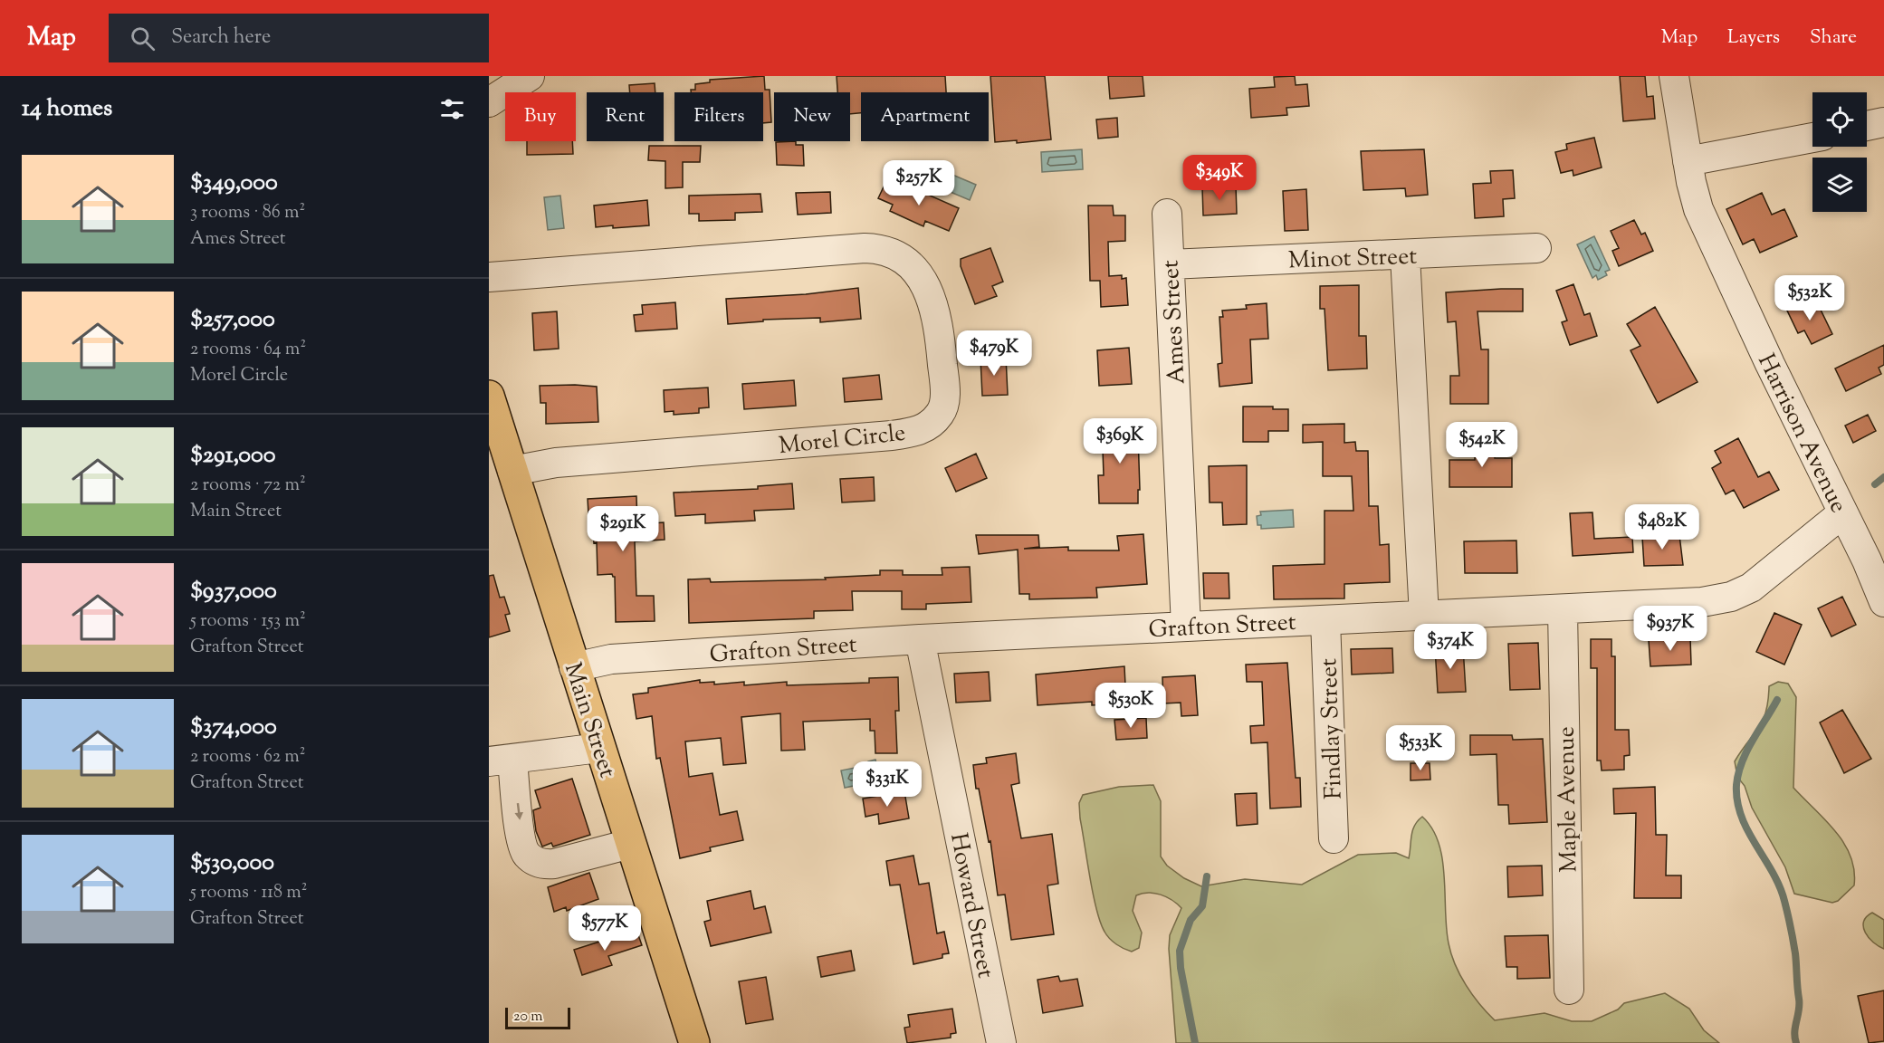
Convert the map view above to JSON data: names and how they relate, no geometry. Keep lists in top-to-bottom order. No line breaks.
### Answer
{"streets":{"main road":["Main Street"],"street":["Minot Street","Ames Street","Harrison Avenue","Morel Circle","Grafton Street","Findlay Street","Maple Avenue","Howard Street"]},"crossings":[["Minot Street","Ames Street"],["Ames Street","Grafton Street"],["Harrison Avenue","Grafton Street"],["Morel Circle","Main Street"],["Grafton Street","Main Street"],["Grafton Street","Findlay Street"],["Grafton Street","Maple Avenue"],["Grafton Street","Howard Street"]],"scale_bar":"20 m","page":{"header":"Map","search":"Search here","nav":["Map","Layers","Share"],"heading":"14 homes","chip":["Buy","Rent","Filters","New","Apartment"],"list":[{"name":"$349,000","note":"3 rooms · 86 m² · Ames Street"},{"name":"$257,000","note":"2 rooms · 64 m² · Morel Circle"},{"name":"$291,000","note":"2 rooms · 72 m² · Main Street"},{"name":"$937,000","note":"5 rooms · 153 m² · Grafton Street"},{"name":"$374,000","note":"2 rooms · 62 m² · Grafton Street"},{"name":"$530,000","note":"5 rooms · 118 m² · Grafton Street"}],"price":["$349K","$257K","$532K","$479K","$369K","$542K","$482K","$291K","$937K","$374K","$530K","$533K","$331K","$577K"],"scale":"20 m"}}
